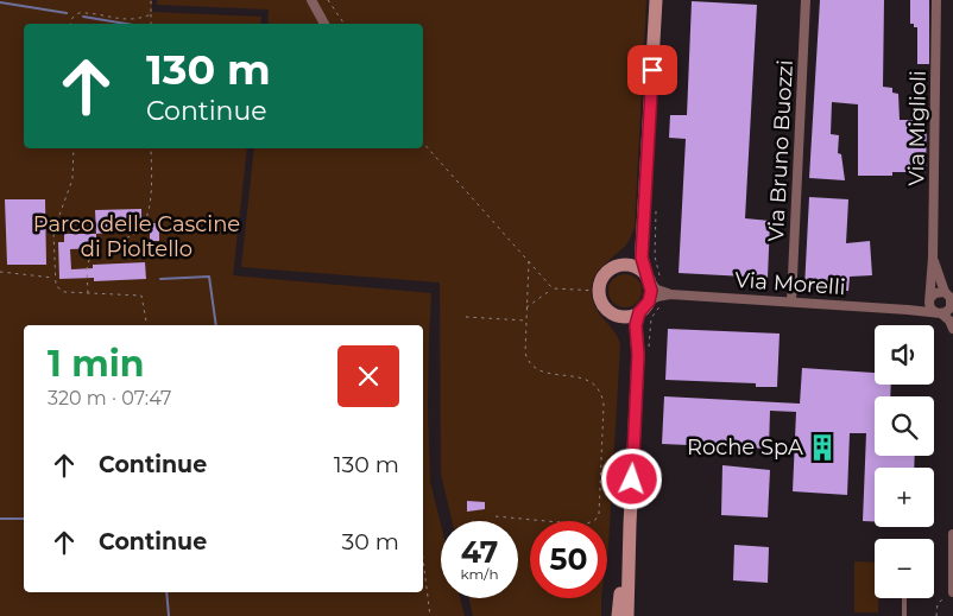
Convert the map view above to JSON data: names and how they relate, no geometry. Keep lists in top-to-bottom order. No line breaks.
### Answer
{"streets":{"street":["Via Miglioli","Via Bruno Buozzi","Via Morelli"]},"crossings":[["Via Miglioli","Via Morelli"],["Via Bruno Buozzi","Via Morelli"]],"parks":["Parco delle Cascine di Pioltello"],"places":{"building":["Roche SpA"]},"page":{"turn":["130 m","Continue"],"map_buttons":["+","−"],"heading":["1 min","320 m · 07:47"],"list":[{"name":"Continue","value":"130 m"},{"name":"Continue","value":"30 m"}],"speed":"47 km/h","limit":"50"}}
